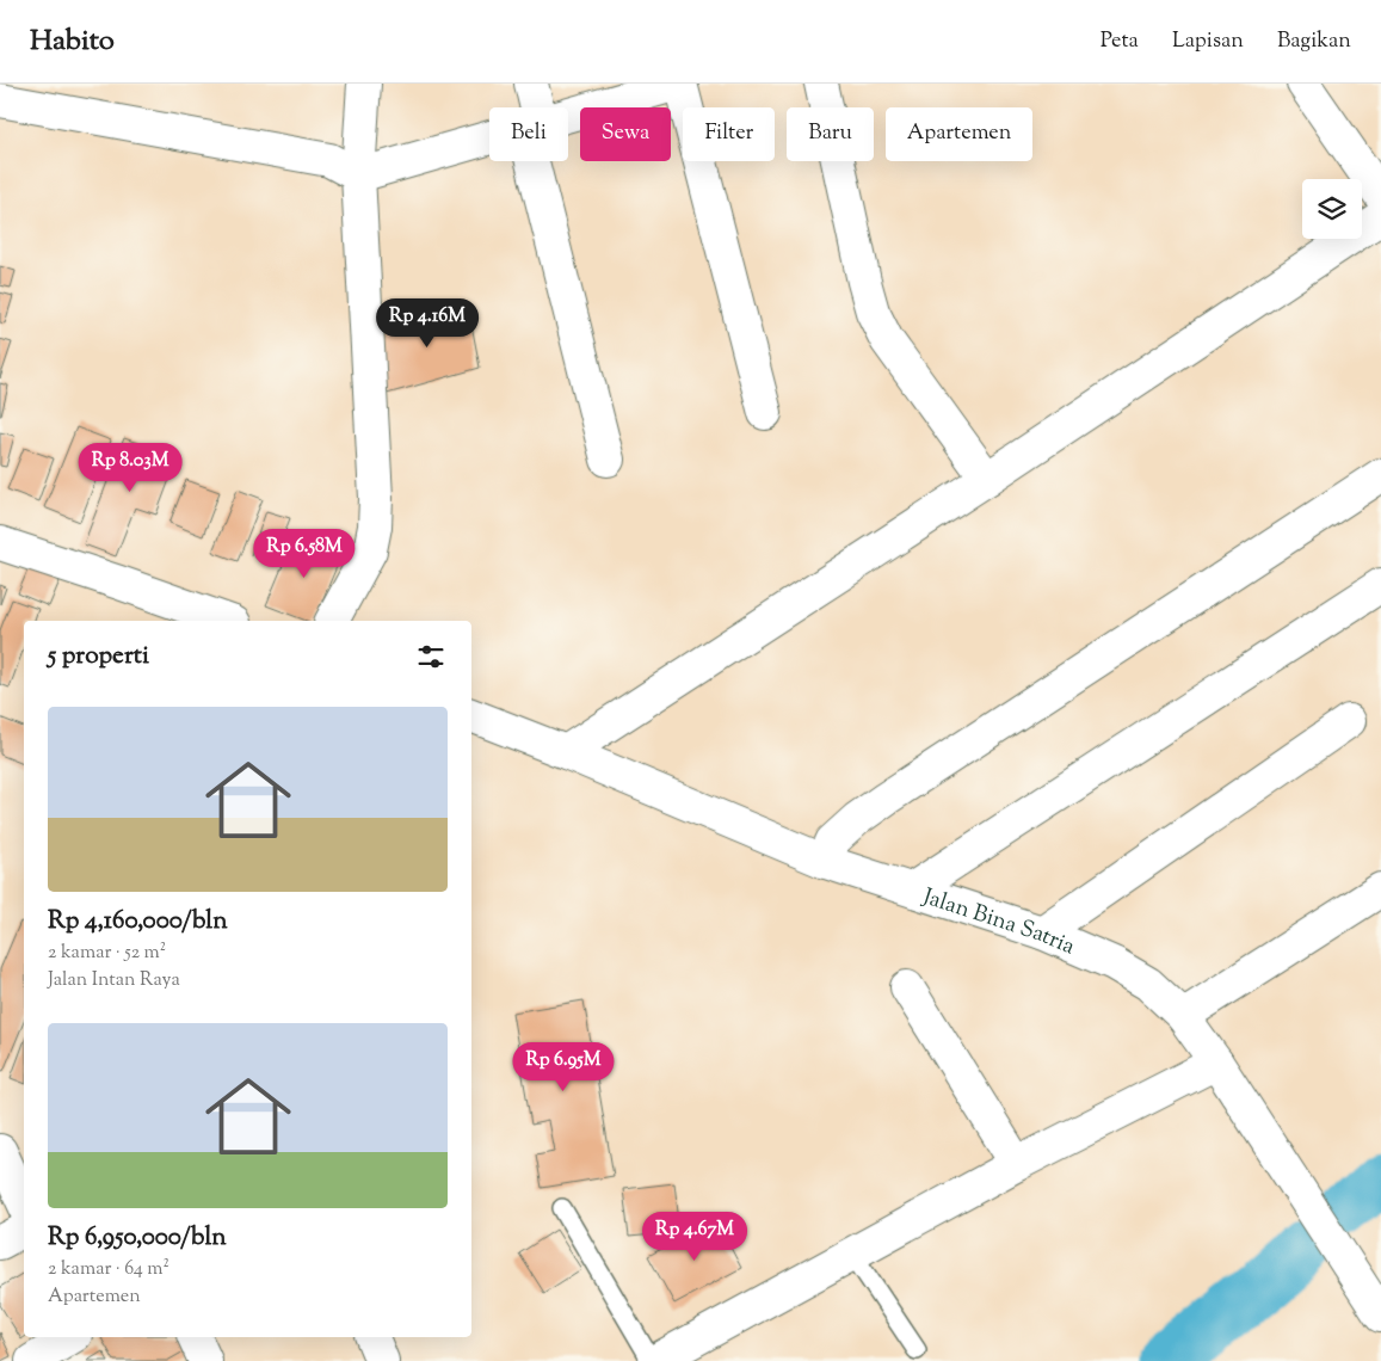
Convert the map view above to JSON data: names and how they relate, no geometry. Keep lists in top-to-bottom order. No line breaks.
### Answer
{"streets":{"street":["Jalan Bina Satria"]},"page":{"header":"Habito","nav":["Peta","Lapisan","Bagikan"],"chip":["Beli","Sewa","Filter","Baru","Apartemen"],"price":["Rp 4.16M","Rp 8.03M","Rp 6.58M","Rp 6.95M","Rp 4.67M"],"heading":"5 properti","list":[{"name":"Rp 4,160,000/bln","note":"2 kamar · 52 m² · Jalan Intan Raya"},{"name":"Rp 6,950,000/bln","note":"2 kamar · 64 m² · Apartemen"}]}}
